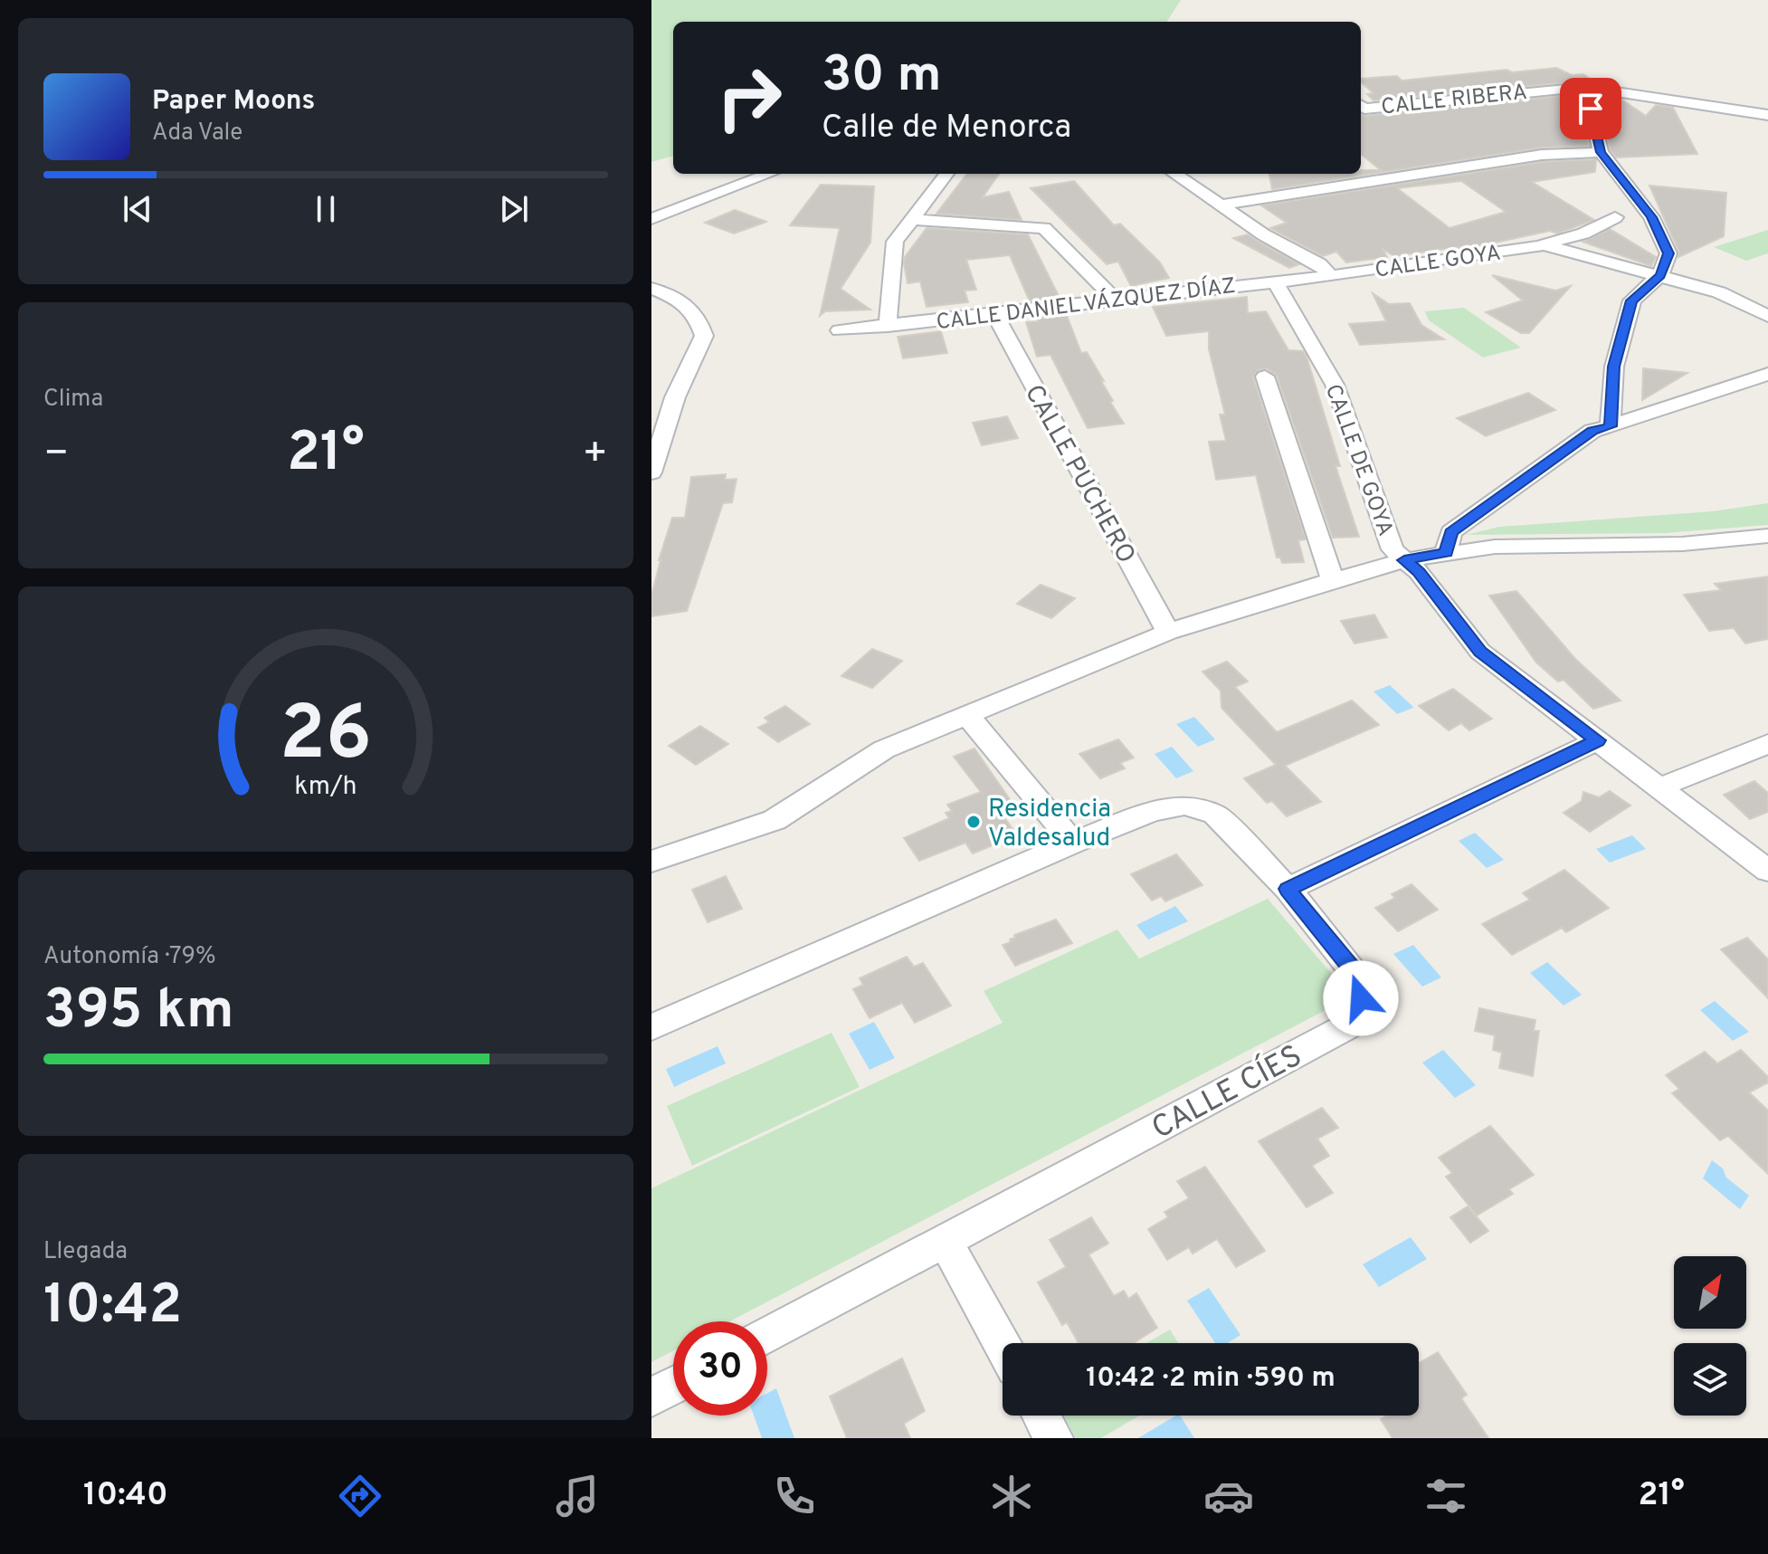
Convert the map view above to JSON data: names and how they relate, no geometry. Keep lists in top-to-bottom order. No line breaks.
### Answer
{"streets":{"street":["CALLE RIBERA","CALLE GOYA","CALLE DANIEL VÁZQUEZ DÍAZ","CALLE DE GOYA","CALLE PUCHERO","CALLE CÍES"]},"crossings":[["CALLE GOYA","CALLE DANIEL VÁZQUEZ DÍAZ"],["CALLE DANIEL VÁZQUEZ DÍAZ","CALLE DE GOYA"],["CALLE DANIEL VÁZQUEZ DÍAZ","CALLE PUCHERO"]],"places":["Residencia Valdesalud"],"north":"top right","page":{"turn":["30 m","Calle de Menorca"],"song":["Paper Moons","Ada Vale"],"tile":["Clima",["Autonomía · 79%","395 km"],["Llegada","10:42"]],"heat":["−","21°","+"],"limit":"30","trip":"10:42 · 2 min · 590 m","tabs":["10:40","21°"],"gauge":["26","km/h"]}}
